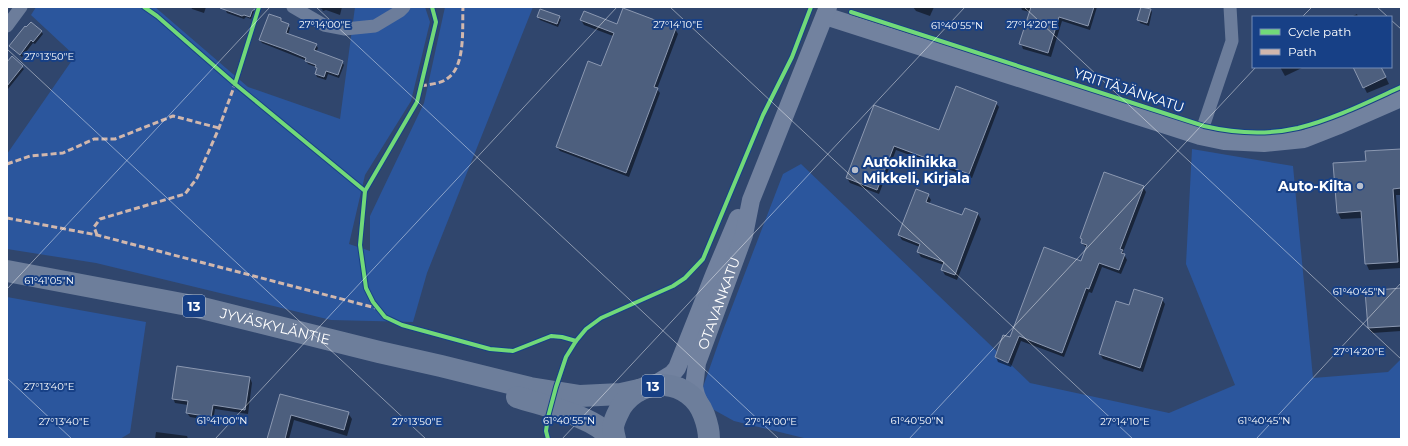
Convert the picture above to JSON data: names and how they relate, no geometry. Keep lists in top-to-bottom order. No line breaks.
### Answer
{"streets":{"highway":["13","JYVÄSKYLÄNTIE"],"main road":["YRITTÄJÄNKATU","OTAVANKATU"]},"crossings":[["YRITTÄJÄNKATU","OTAVANKATU"],["OTAVANKATU","13"],["OTAVANKATU","JYVÄSKYLÄNTIE"],["13","JYVÄSKYLÄNTIE"]],"places":["Autoklinikka Mikkeli, Kirjala","Auto-Kilta"],"legend":["Cycle path","Path"],"coordinates":["27°14'00\"E","27°14'10\"E","27°14'20\"E","61°40'55\"N","27°13'50\"E","61°41'05\"N","61°40'45\"N","27°13'40\"E","61°41'00\"N","61°40'50\"N"]}
